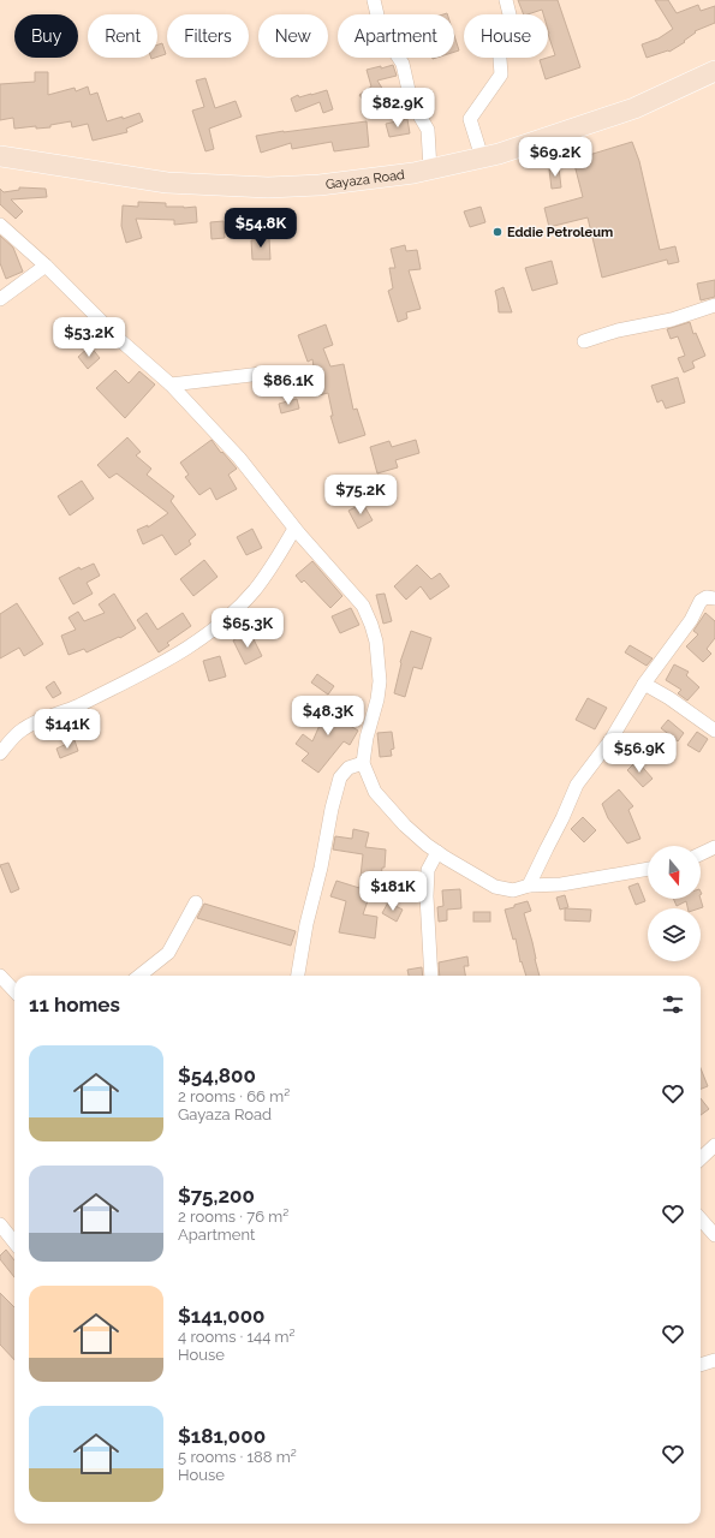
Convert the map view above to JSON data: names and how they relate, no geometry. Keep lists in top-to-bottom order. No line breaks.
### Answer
{"streets":{"main road":["Gayaza Road"]},"places":["Eddie Petroleum"],"north":"bottom","page":{"chip":["Buy","Rent","Filters","New","Apartment","House"],"price":["$82.9K","$69.2K","$54.8K","$53.2K","$86.1K","$75.2K","$65.3K","$48.3K","$141K","$56.9K","$181K"],"heading":"11 homes","list":[{"name":"$54,800","note":"2 rooms · 66 m² · Gayaza Road"},{"name":"$75,200","note":"2 rooms · 76 m² · Apartment"},{"name":"$141,000","note":"4 rooms · 144 m² · House"},{"name":"$181,000","note":"5 rooms · 188 m² · House"}]}}
